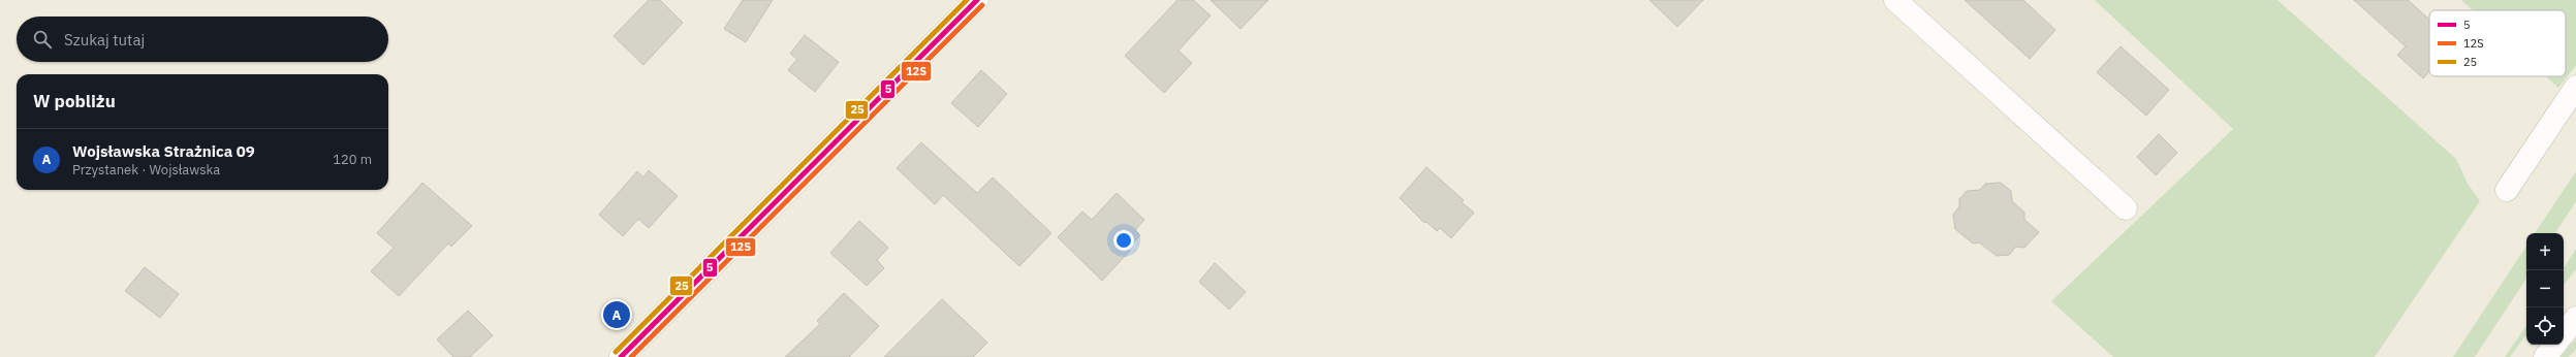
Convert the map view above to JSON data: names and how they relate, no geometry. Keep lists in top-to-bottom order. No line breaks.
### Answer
{"lines":["transit line 5","transit line 25","transit line 12S"],"legend":["5","12S","25"],"page":{"search":"Szukaj tutaj","heading":"W pobliżu","list":[{"mark":"A","name":"Wojsławska Strażnica 09","note":"Przystanek · Wojsławska","value":"120 m"}],"map_buttons":["+","−"],"pins":"A"}}
